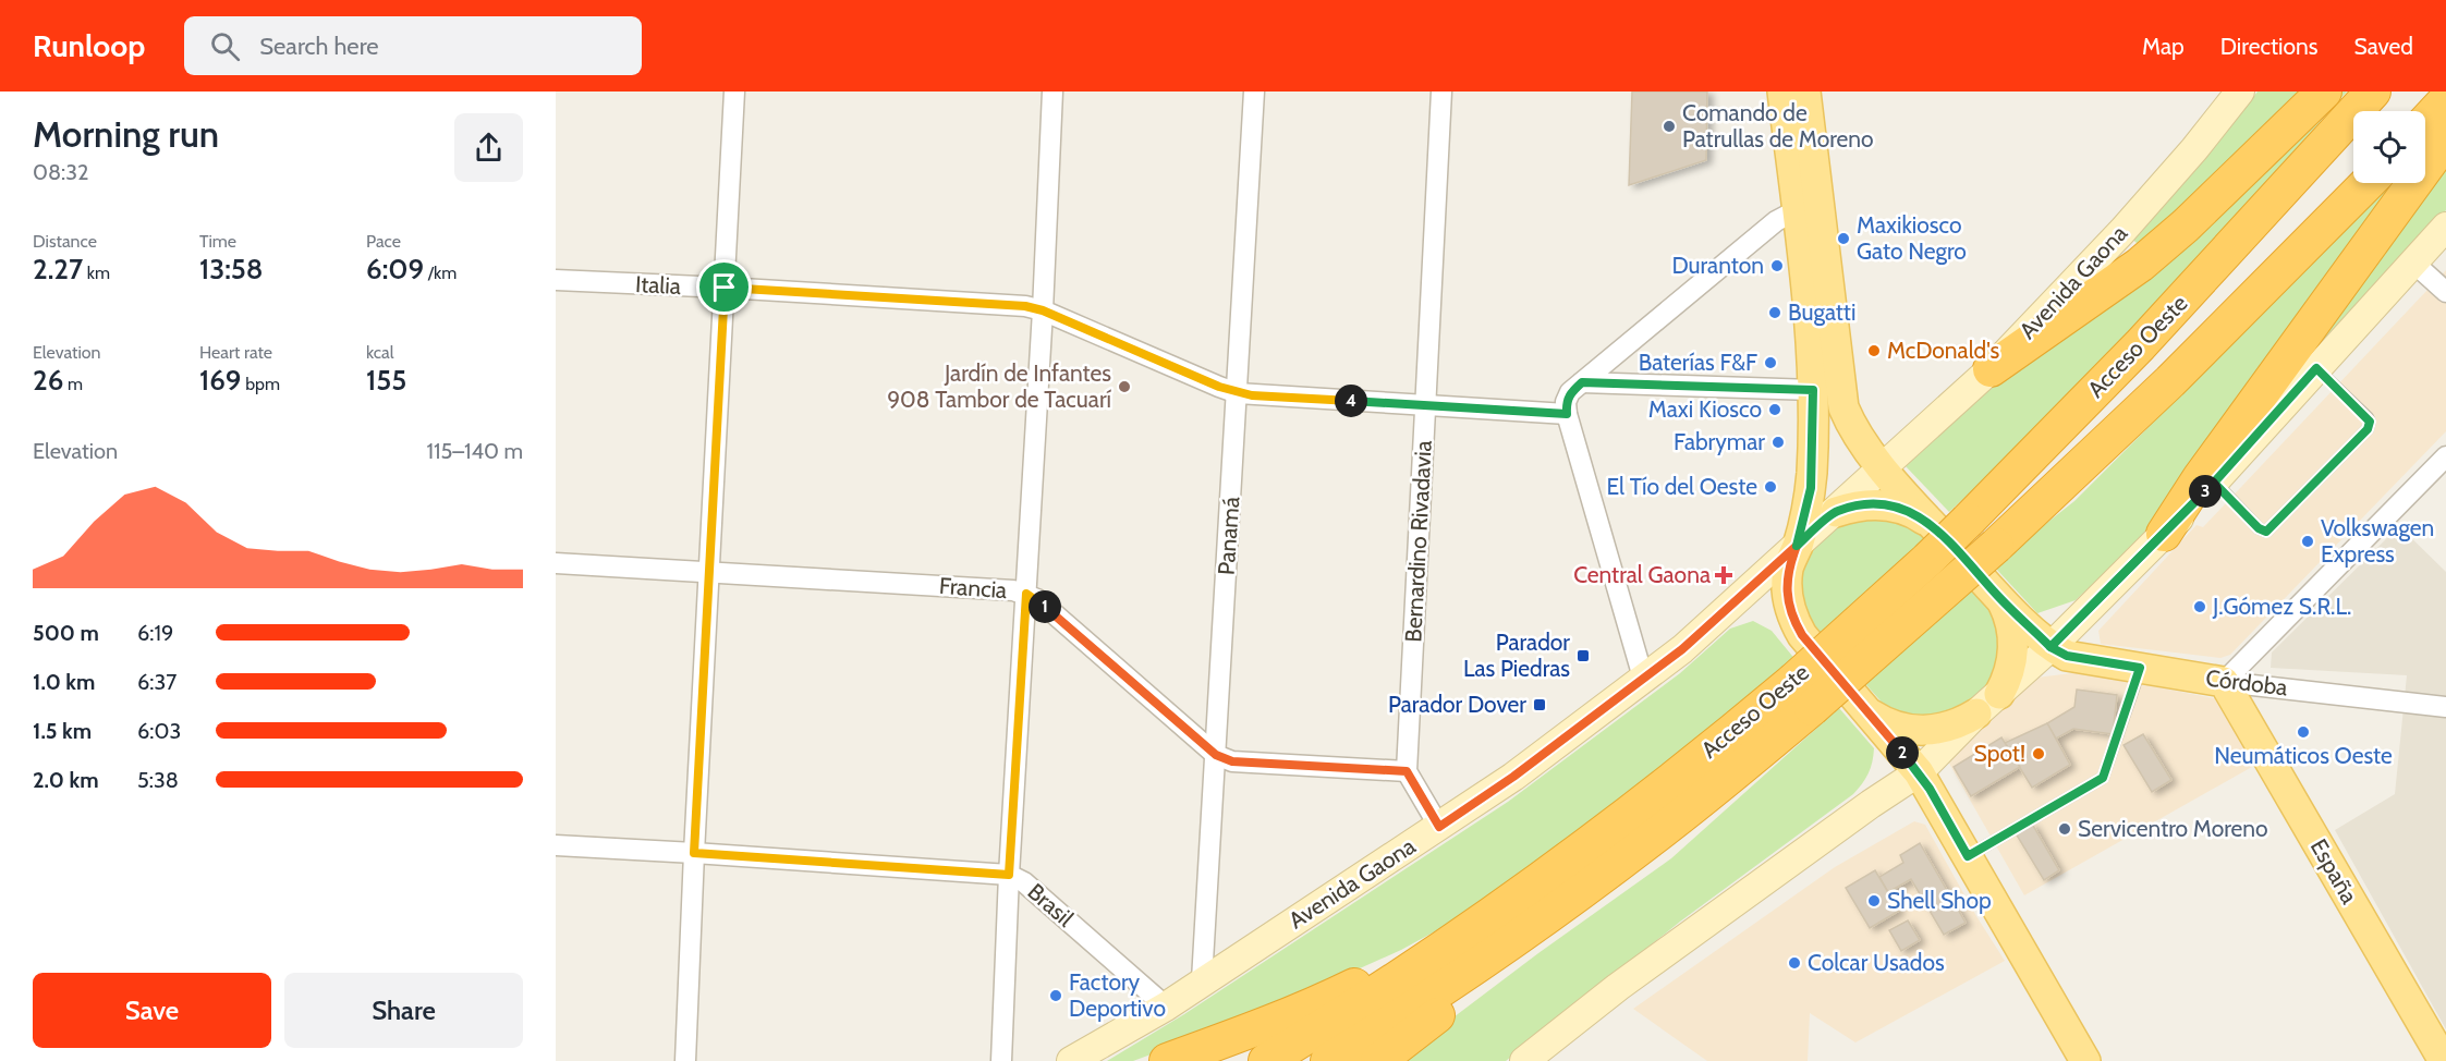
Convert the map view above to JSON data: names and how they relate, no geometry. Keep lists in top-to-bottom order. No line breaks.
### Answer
{"streets":{"highway":["Acceso Oeste"],"main road":["Avenida Gaona","Córdoba","España"],"street":["Italia","Panamá","Bernardino Rivadavia","Francia","Brasil"]},"crossings":[["Avenida Gaona","Panamá"],["Avenida Gaona","Brasil"],["Italia","Panamá"],["Italia","Bernardino Rivadavia"],["Panamá","Francia"],["Bernardino Rivadavia","Francia"],["Córdoba","España"]],"places":{"other":["Comando de Patrullas de Moreno","Maxikiosco Gato Negro","Duranton","Bugatti","McDonald's","Baterías F&F","Jardín de Infantes 908 Tambor de Tacuarí","Maxi Kiosco","Fabrymar","El Tío del Oeste","Volkswagen Express","J.Gómez S.R.L.","Neumáticos Oeste","Spot!","Servicentro Moreno","Shell Shop","Colcar Usados","Factory Deportivo"],"health":["Central Gaona"],"transit":["Parador Las Piedras","Parador Dover"]},"page":{"header":"Runloop","search":"Search here","nav":["Map","Directions","Saved"],"heading":["Morning run","08:32"],"stats":[["Distance","2.27 km"],["Time","13:58"],["Pace","6:09 /km"],["Elevation","26 m"],["Heart rate","169 bpm"],["kcal","155"]],"pins":["4","3","1","2"],"chart":["Elevation","115–140 m"],"list":[{"name":"500 m","note":"6:19"},{"name":"1.0 km","note":"6:37"},{"name":"1.5 km","note":"6:03"},{"name":"2.0 km","note":"5:38"}],"buttons":["Save","Share"]}}
